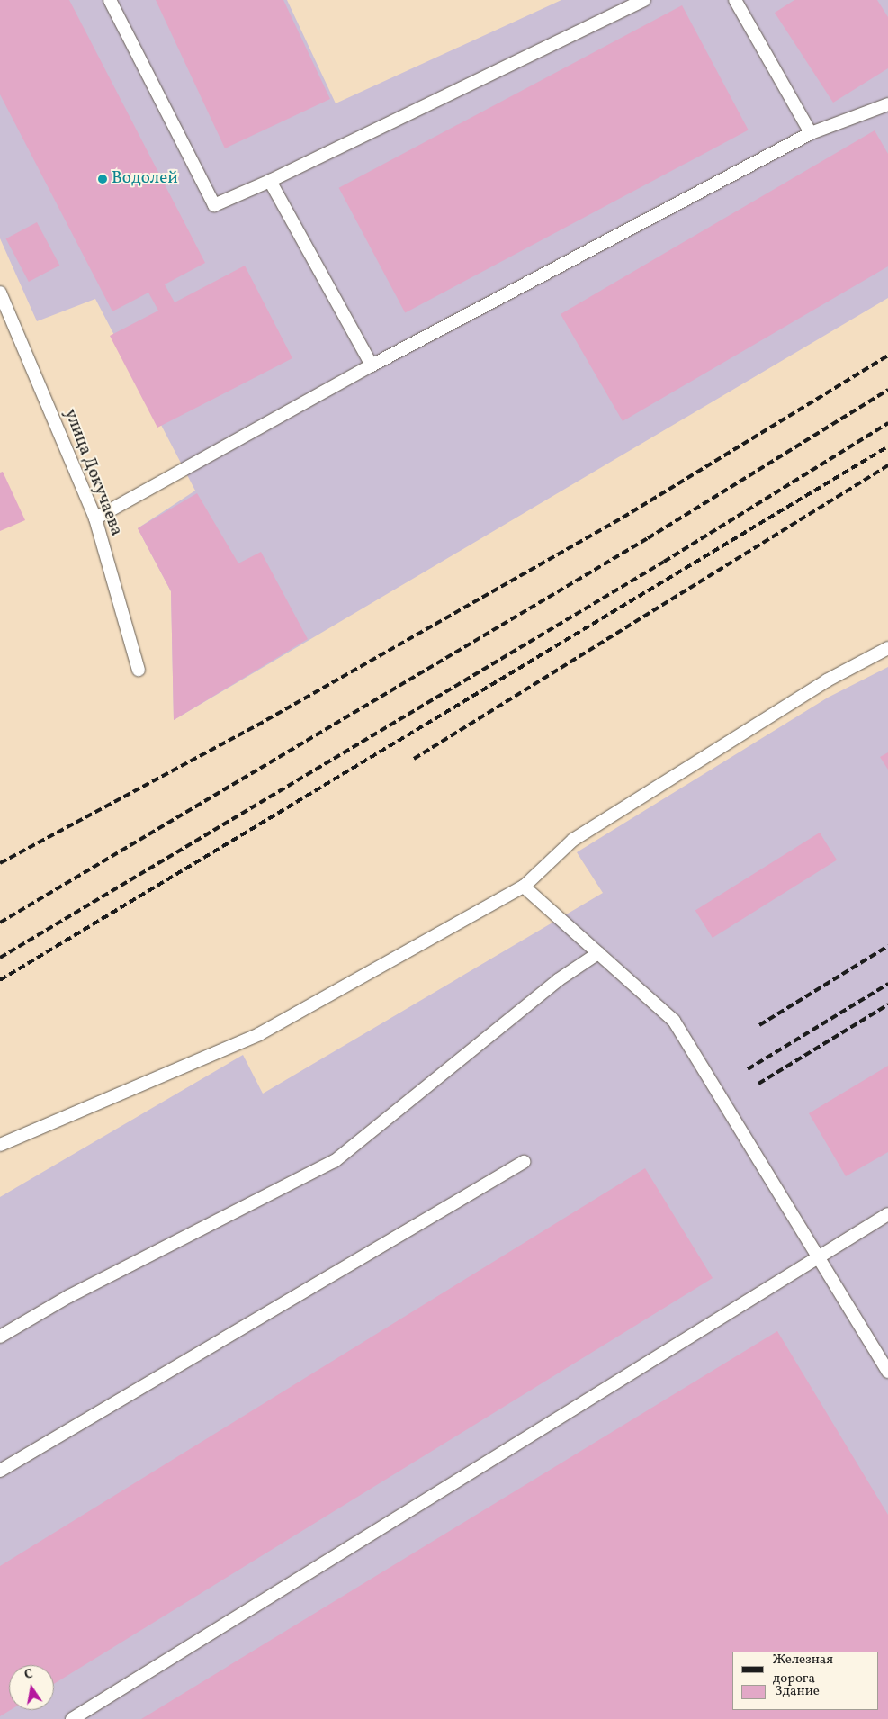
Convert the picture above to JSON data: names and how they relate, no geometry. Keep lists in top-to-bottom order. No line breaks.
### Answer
{"streets":{"lane":["улица Докучаева"]},"places":["Водолей"],"legend":["Железная дорога","Здание"],"north":"top"}
